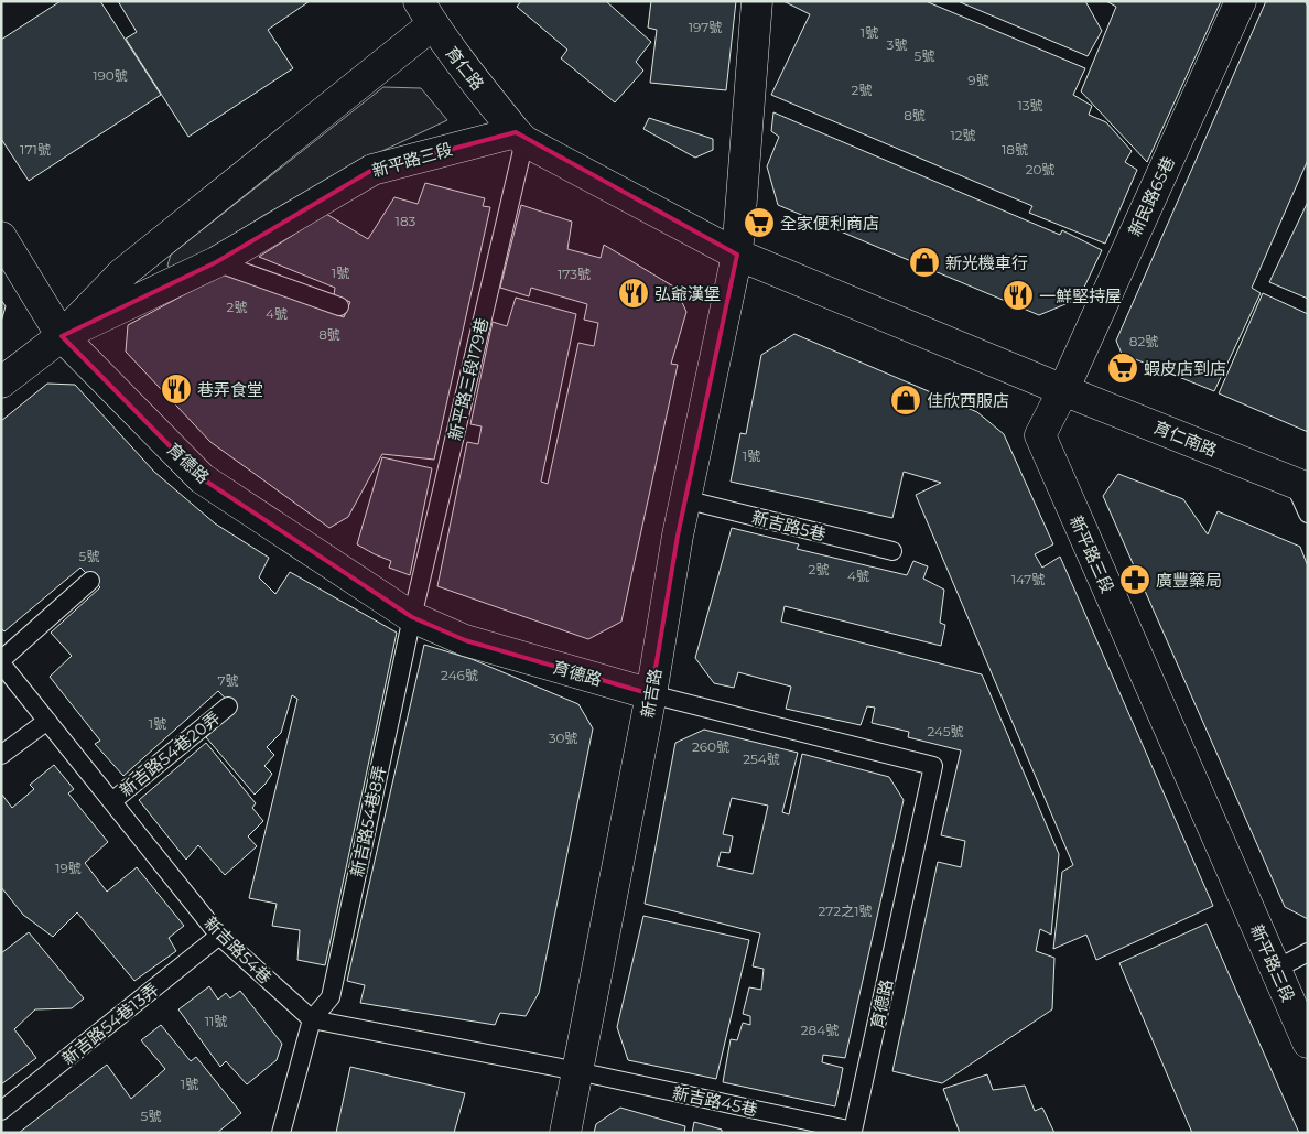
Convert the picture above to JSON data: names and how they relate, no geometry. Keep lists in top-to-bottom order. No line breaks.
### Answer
{"streets":{"street":["育仁路","新平路三段","新民路65巷","育仁南路","育德路","新吉路"],"lane":["新平路三段179巷","新吉路5巷","新吉路54巷20弄","新吉路54巷8弄","新吉路54巷","新吉路54巷13弄","新吉路45巷"]},"crossings":[["育仁路","新平路三段"],["育仁路","新平路三段179巷"],["新平路三段","新民路65巷"],["新平路三段","新平路三段179巷"],["新平路三段","育仁南路"],["新平路三段","育德路"],["新民路65巷","育仁南路"],["新平路三段179巷","育德路"],["新平路三段179巷","新吉路54巷8弄"],["育德路","新吉路"],["育德路","新吉路54巷8弄"],["育德路","新吉路45巷"],["新吉路5巷","新吉路"],["新吉路","新吉路45巷"],["新吉路54巷20弄","新吉路54巷"],["新吉路54巷8弄","新吉路54巷"],["新吉路54巷","新吉路54巷13弄"]],"places":{"supermarket":["全家便利商店","蝦皮店到店"],"shop":["新光機車行","佳欣西服店"],"restaurant":["弘爺漢堡","一鮮堅持屋","巷弄食堂"],"pharmacy":["廣豐藥局"]},"house_numbers":["197號","1號","3號","5號","190號","9號","2號","13號","8號","12號","171號","18號","20號","183","1號","173號","2號","4號","8號","82號","1號","5號","2號","4號","147號","246號","7號","1號","245號","30號","260號","254號","19號","272之1號","11號","284號","1號","5號"]}
